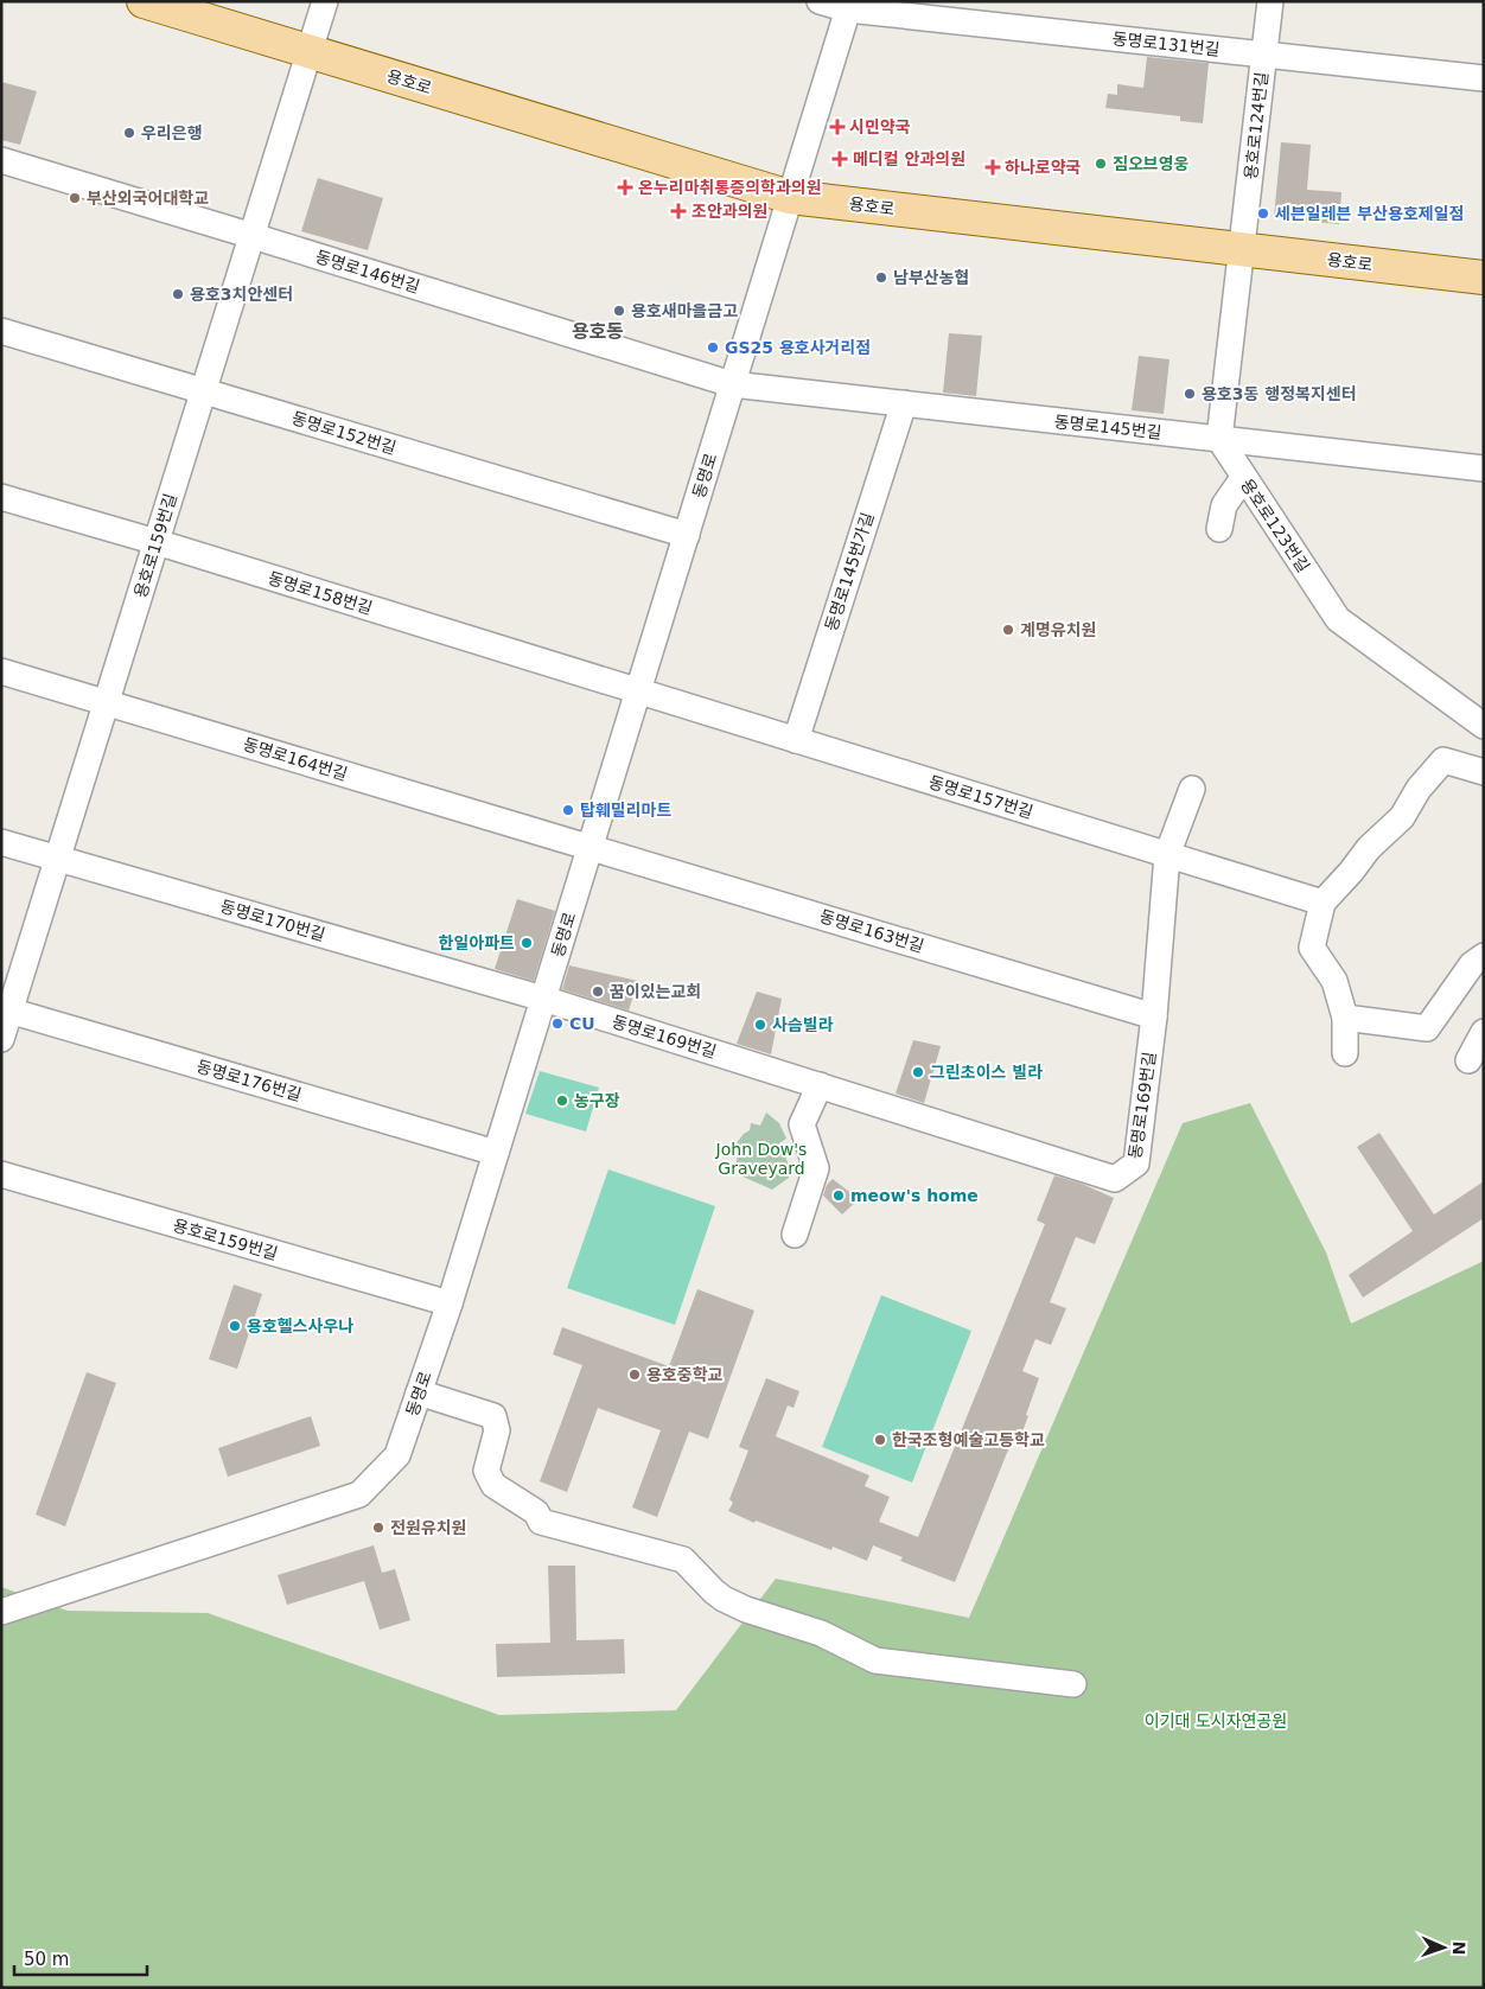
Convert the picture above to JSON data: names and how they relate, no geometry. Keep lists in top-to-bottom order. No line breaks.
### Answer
{"streets":{"main road":["용호로"],"street":["동명로131번길","용호로124번길","동명로146번길","동명로145번길","동명로152번길","동명로","용호로123번길","용호로159번길","동명로145번가길","동명로158번길","동명로164번길","동명로157번길","동명로170번길","동명로163번길","동명로169번길","동명로176번길"]},"crossings":[["동명로131번길","용호로124번길"],["동명로131번길","동명로"],["용호로","용호로124번길"],["용호로","동명로"],["용호로","용호로159번길"],["동명로146번길","동명로145번길"],["동명로146번길","동명로"],["동명로146번길","용호로159번길"],["동명로145번길","동명로"],["동명로145번길","용호로123번길"],["동명로145번길","동명로145번가길"],["동명로152번길","동명로"],["동명로152번길","용호로159번길"],["동명로","용호로159번길"],["동명로","동명로158번길"],["동명로","동명로164번길"],["동명로","동명로157번길"],["동명로","동명로170번길"],["동명로","동명로163번길"],["동명로","동명로169번길"],["동명로","동명로176번길"],["용호로159번길","동명로158번길"],["용호로159번길","동명로164번길"],["용호로159번길","동명로170번길"],["용호로159번길","동명로176번길"],["동명로145번가길","동명로157번길"],["동명로158번길","동명로157번길"],["동명로164번길","동명로163번길"],["동명로157번길","동명로169번길"],["동명로170번길","동명로169번길"],["동명로163번길","동명로169번길"]],"districts":["용호동"],"parks":["John Dow's Graveyard","이기대 도시자연공원"],"places":{"health":["시민약국","메디컬 안과의원","하나로약국","온누리마취통증의학과의원","조안과의원"],"other":["우리은행","짐오브영웅","부산외국어대학교","세븐일레븐 부산용호제일점","남부산농협","용호3치안센터","용호새마을금고","GS25 용호사거리점","용호3동 행정복지센터","계명유치원","탑훼밀리마트","한일아파트","꿈이있는교회","CU","사슴빌라","그린초이스 빌라","농구장","meow's home","용호헬스사우나","용호중학교","한국조형예술고등학교","전원유치원"]},"scale_bar":"50 m","north":"right"}
